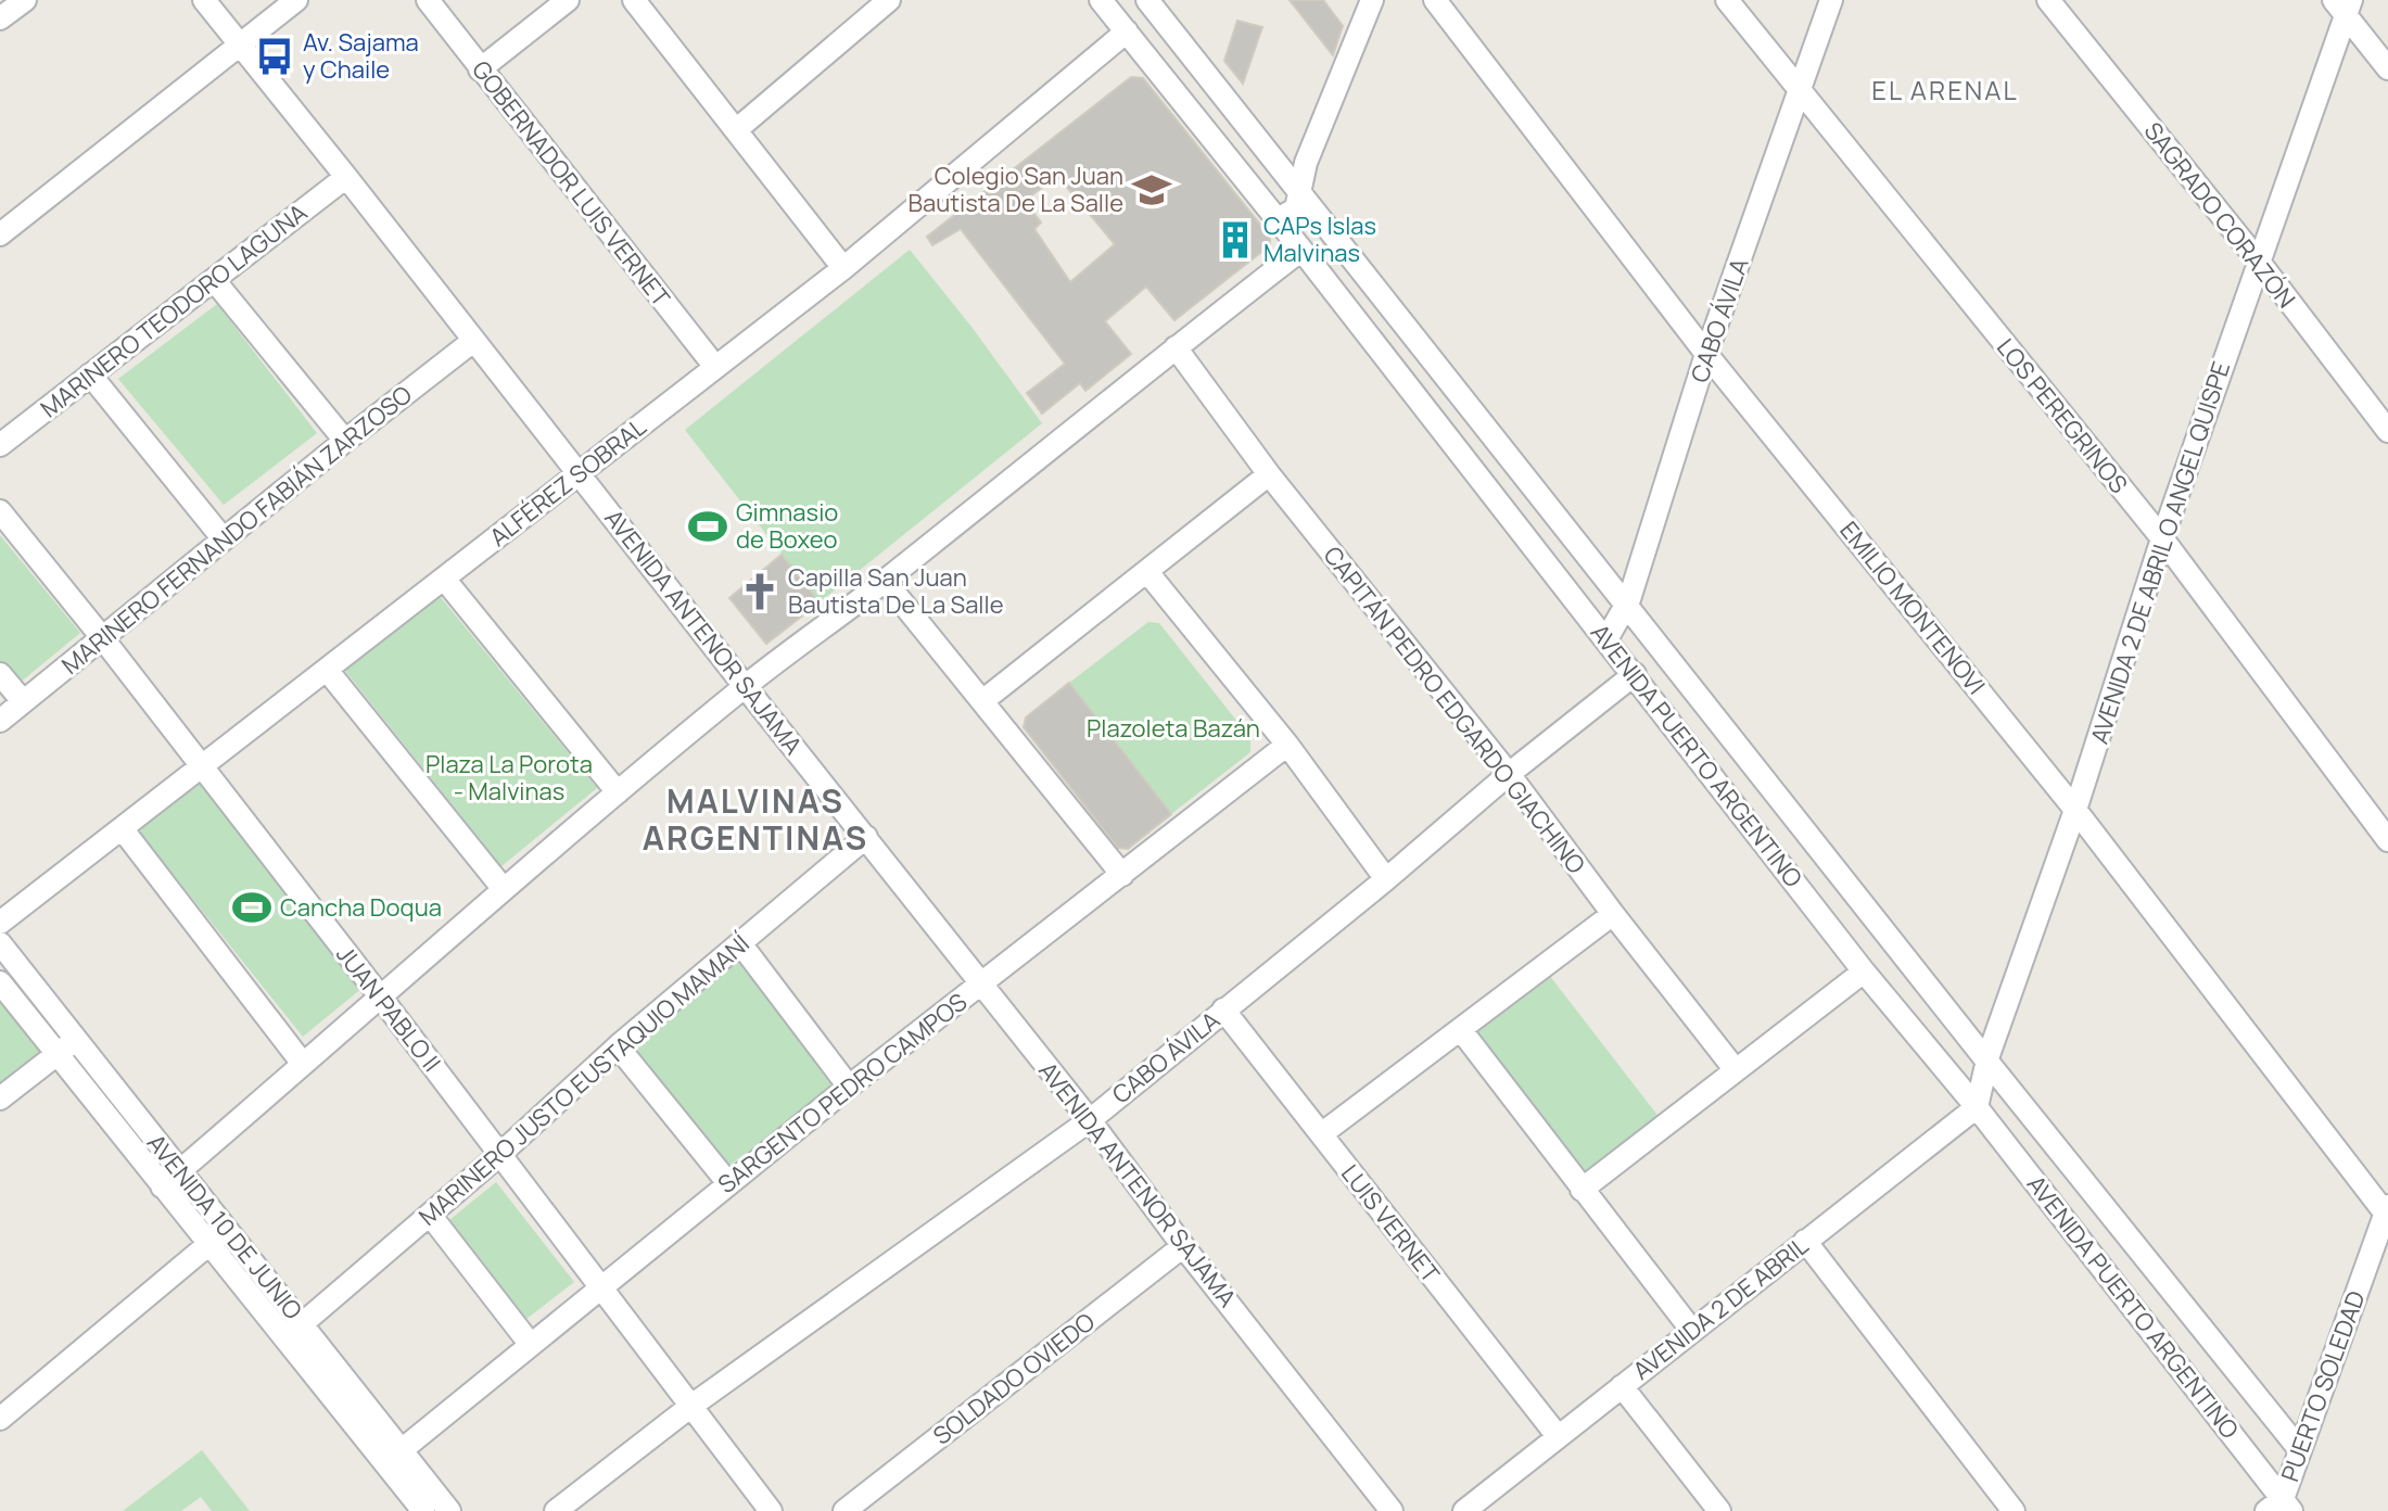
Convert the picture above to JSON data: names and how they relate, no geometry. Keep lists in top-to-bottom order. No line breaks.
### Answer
{"streets":{"street":["GOBERNADOR LUIS VERNET","SAGRADO CORAZÓN","MARINERO TEODORO LAGUNA","CABO ÁVILA","LOS PEREGRINOS","ALFÉREZ SOBRAL","MARINERO FERNANDO FABIÁN ZARZOSO","AVENIDA 2 DE ABRIL O ANGEL QUISPE","EMILIO MONTENOVI","AVENIDA ANTENOR SAJAMA","CAPITÁN PEDRO EDGARDO GIACHINO","AVENIDA PUERTO ARGENTINO","JUAN PABLO II","MARINERO JUSTO EUSTAQUIO MAMANÍ","SARGENTO PEDRO CAMPOS","LUIS VERNET","AVENIDA 10 DE JUNIO","AVENIDA 2 DE ABRIL","SOLDADO OVIEDO","PUERTO SOLEDAD"]},"crossings":[["GOBERNADOR LUIS VERNET","ALFÉREZ SOBRAL"],["SAGRADO CORAZÓN","AVENIDA 2 DE ABRIL O ANGEL QUISPE"],["MARINERO TEODORO LAGUNA","AVENIDA ANTENOR SAJAMA"],["CABO ÁVILA","LOS PEREGRINOS"],["CABO ÁVILA","EMILIO MONTENOVI"],["CABO ÁVILA","AVENIDA ANTENOR SAJAMA"],["CABO ÁVILA","CAPITÁN PEDRO EDGARDO GIACHINO"],["CABO ÁVILA","AVENIDA PUERTO ARGENTINO"],["CABO ÁVILA","JUAN PABLO II"],["CABO ÁVILA","LUIS VERNET"],["LOS PEREGRINOS","AVENIDA 2 DE ABRIL O ANGEL QUISPE"],["ALFÉREZ SOBRAL","AVENIDA ANTENOR SAJAMA"],["ALFÉREZ SOBRAL","AVENIDA PUERTO ARGENTINO"],["ALFÉREZ SOBRAL","JUAN PABLO II"],["MARINERO FERNANDO FABIÁN ZARZOSO","AVENIDA ANTENOR SAJAMA"],["MARINERO FERNANDO FABIÁN ZARZOSO","JUAN PABLO II"],["AVENIDA 2 DE ABRIL O ANGEL QUISPE","EMILIO MONTENOVI"],["AVENIDA 2 DE ABRIL O ANGEL QUISPE","AVENIDA PUERTO ARGENTINO"],["AVENIDA 2 DE ABRIL O ANGEL QUISPE","AVENIDA 2 DE ABRIL"],["EMILIO MONTENOVI","PUERTO SOLEDAD"],["AVENIDA ANTENOR SAJAMA","MARINERO JUSTO EUSTAQUIO MAMANÍ"],["AVENIDA ANTENOR SAJAMA","SARGENTO PEDRO CAMPOS"],["AVENIDA ANTENOR SAJAMA","SOLDADO OVIEDO"],["AVENIDA PUERTO ARGENTINO","AVENIDA 2 DE ABRIL"],["AVENIDA PUERTO ARGENTINO","PUERTO SOLEDAD"],["JUAN PABLO II","MARINERO JUSTO EUSTAQUIO MAMANÍ"],["JUAN PABLO II","SARGENTO PEDRO CAMPOS"],["MARINERO JUSTO EUSTAQUIO MAMANÍ","AVENIDA 10 DE JUNIO"],["SARGENTO PEDRO CAMPOS","AVENIDA 10 DE JUNIO"],["LUIS VERNET","AVENIDA 2 DE ABRIL"]],"districts":["EL ARENAL","MALVINAS ARGENTINAS"],"parks":["Plazoleta Bazán","Plaza La Porota - Malvinas"],"places":{"bus stop":["Av. Sajama y Chaile"],"school or university":["Colegio San Juan Bautista De La Salle"],"building":["CAPs Islas Malvinas"],"sports":["Gimnasio de Boxeo","Cancha Doqua"],"church":["Capilla San Juan Bautista De La Salle"]}}
